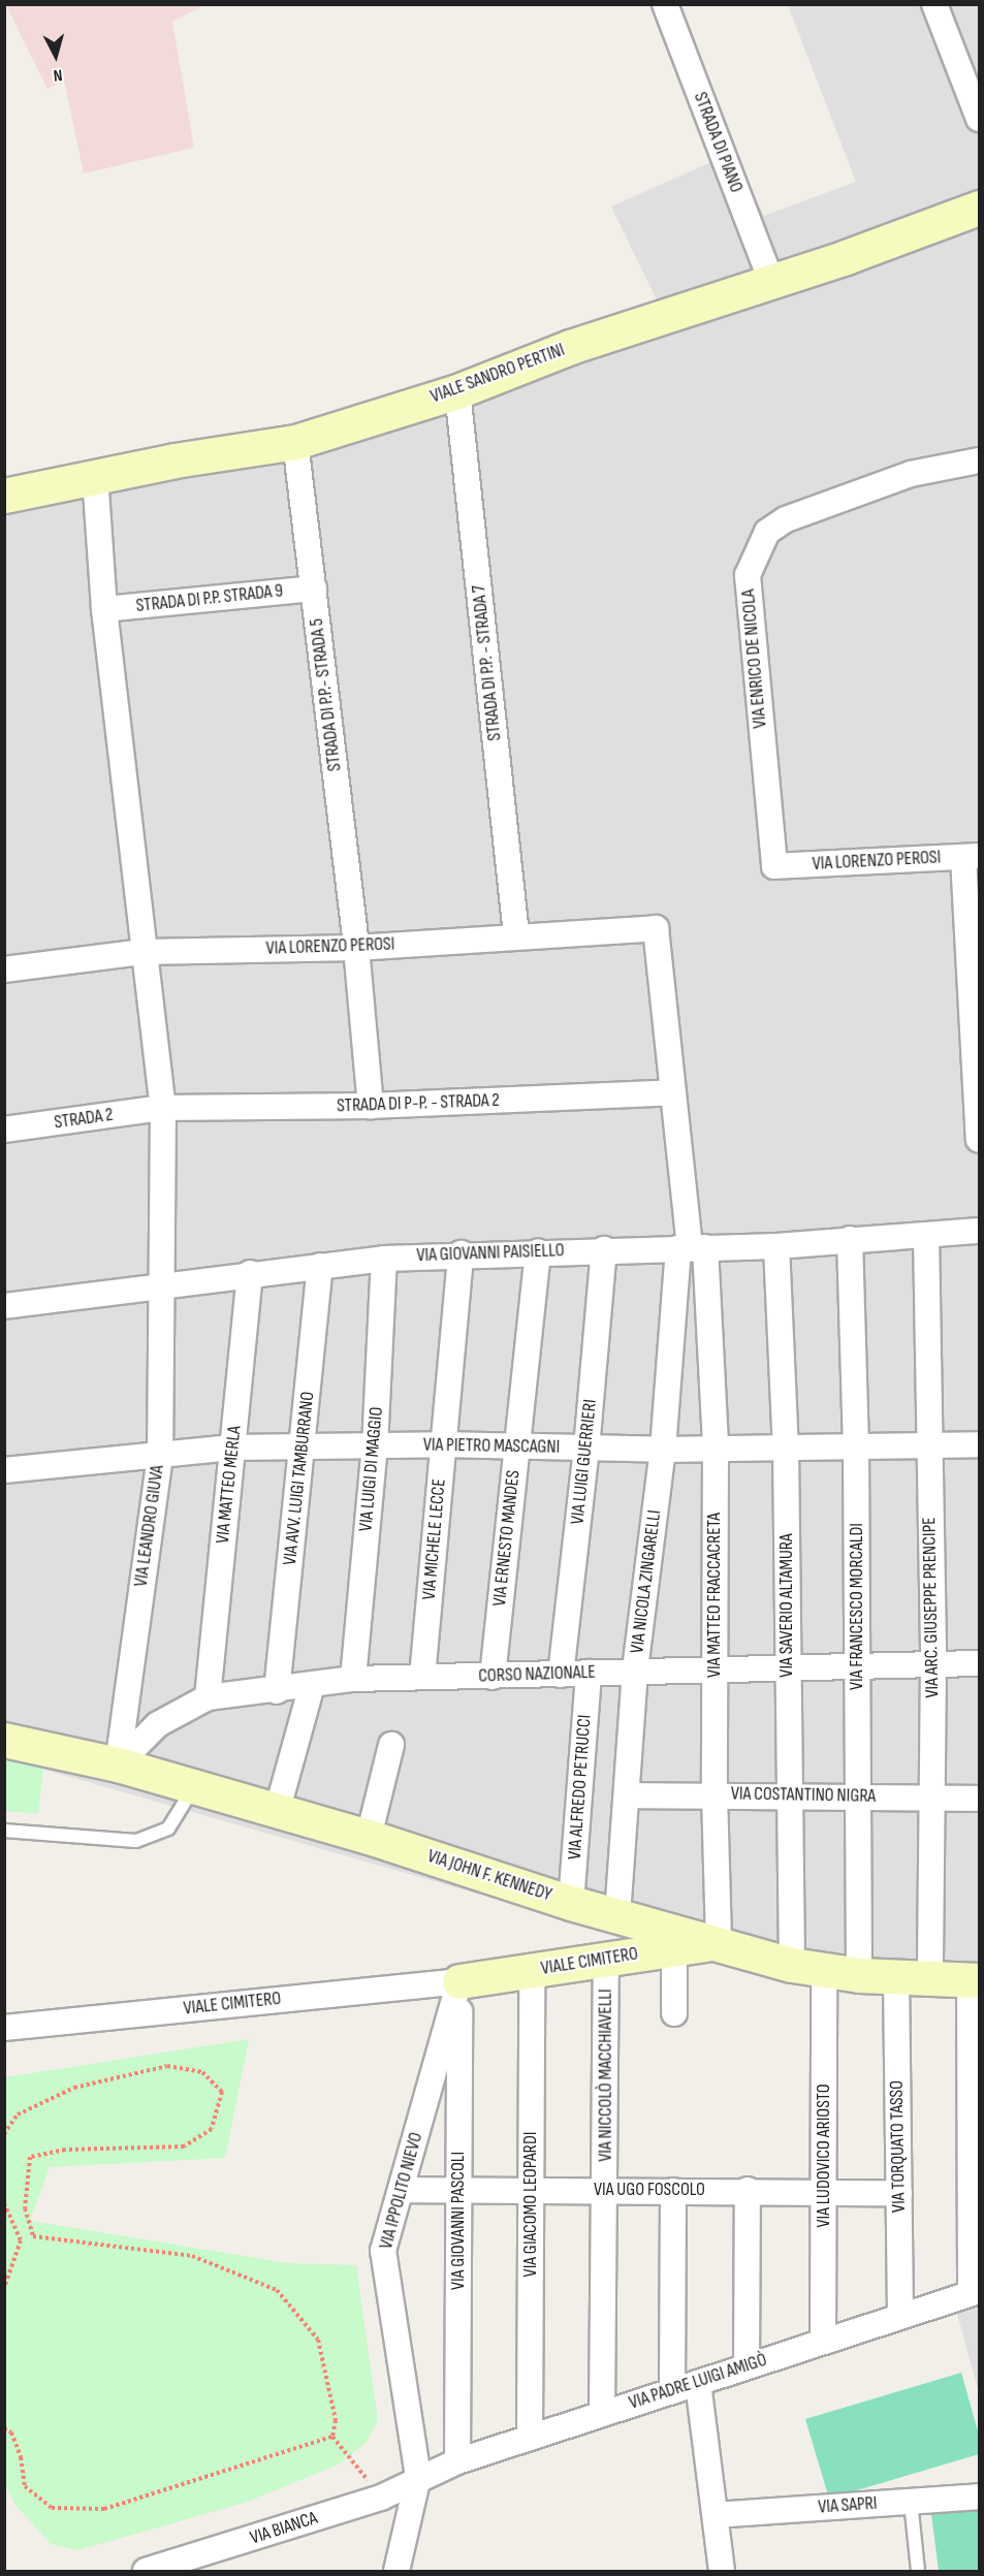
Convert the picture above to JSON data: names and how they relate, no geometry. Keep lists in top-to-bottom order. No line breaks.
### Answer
{"streets":{"street":["STRADA DI PIANO","VIALE SANDRO PERTINI","STRADA DI P.P. STRADA 9","VIA ENRICO DE NICOLA","STRADA DI P.P. - STRADA 7","STRADA DI P.P.- STRADA 5","VIA LORENZO PEROSI","STRADA DI P-P. - STRADA 2","STRADA 2","VIA GIOVANNI PAISIELLO","VIA PIETRO MASCAGNI","VIA LUIGI GUERRIERI","VIA LUIGI DI MAGGIO","VIA AVV. LUIGI TAMBURRANO","VIA MATTEO MERLA","VIA LEANDRO GIUVA","VIA ERNESTO MANDES","VIA MICHELE LECCE","VIA NICOLA ZINGARELLI","VIA MATTEO FRACCACRETA","VIA SAVERIO ALTAMURA","VIA FRANCESCO MORCALDI","VIA ARC. GIUSEPPE PRENCIPE","CORSO NAZIONALE","VIA ALFREDO PETRUCCI","VIA COSTANTINO NIGRA","VIA JOHN F. KENNEDY","VIALE CIMITERO","VIA NICCOLÒ MACCHIAVELLI","VIA TORQUATO TASSO","VIA LUDOVICO ARIOSTO","VIA UGO FOSCOLO","VIA IPPOLITO NIEVO","VIA GIACOMO LEOPARDI","VIA GIOVANNI PASCOLI","VIA PADRE LUIGI AMIGÒ","VIA SAPRI","VIA BIANCA"]},"crossings":[["STRADA DI PIANO","VIALE SANDRO PERTINI"],["VIALE SANDRO PERTINI","STRADA DI P.P. - STRADA 7"],["VIALE SANDRO PERTINI","STRADA DI P.P.- STRADA 5"],["VIALE SANDRO PERTINI","VIA LEANDRO GIUVA"],["STRADA DI P.P. STRADA 9","STRADA DI P.P.- STRADA 5"],["STRADA DI P.P. STRADA 9","VIA LEANDRO GIUVA"],["VIA ENRICO DE NICOLA","VIA LORENZO PEROSI"],["STRADA DI P.P. - STRADA 7","VIA LORENZO PEROSI"],["STRADA DI P.P.- STRADA 5","VIA LORENZO PEROSI"],["STRADA DI P.P.- STRADA 5","STRADA DI P-P. - STRADA 2"],["VIA LORENZO PEROSI","STRADA DI P-P. - STRADA 2"],["VIA LORENZO PEROSI","VIA LEANDRO GIUVA"],["STRADA DI P-P. - STRADA 2","STRADA 2"],["STRADA DI P-P. - STRADA 2","VIA LEANDRO GIUVA"],["STRADA 2","VIA LEANDRO GIUVA"],["VIA GIOVANNI PAISIELLO","VIA LUIGI GUERRIERI"],["VIA GIOVANNI PAISIELLO","VIA LUIGI DI MAGGIO"],["VIA GIOVANNI PAISIELLO","VIA AVV. LUIGI TAMBURRANO"],["VIA GIOVANNI PAISIELLO","VIA MATTEO MERLA"],["VIA GIOVANNI PAISIELLO","VIA LEANDRO GIUVA"],["VIA GIOVANNI PAISIELLO","VIA ERNESTO MANDES"],["VIA GIOVANNI PAISIELLO","VIA MICHELE LECCE"],["VIA GIOVANNI PAISIELLO","VIA NICOLA ZINGARELLI"],["VIA GIOVANNI PAISIELLO","VIA MATTEO FRACCACRETA"],["VIA GIOVANNI PAISIELLO","VIA SAVERIO ALTAMURA"],["VIA GIOVANNI PAISIELLO","VIA FRANCESCO MORCALDI"],["VIA GIOVANNI PAISIELLO","VIA ARC. GIUSEPPE PRENCIPE"],["VIA PIETRO MASCAGNI","VIA LUIGI GUERRIERI"],["VIA PIETRO MASCAGNI","VIA LUIGI DI MAGGIO"],["VIA PIETRO MASCAGNI","VIA AVV. LUIGI TAMBURRANO"],["VIA PIETRO MASCAGNI","VIA MATTEO MERLA"],["VIA PIETRO MASCAGNI","VIA LEANDRO GIUVA"],["VIA PIETRO MASCAGNI","VIA ERNESTO MANDES"],["VIA PIETRO MASCAGNI","VIA MICHELE LECCE"],["VIA PIETRO MASCAGNI","VIA NICOLA ZINGARELLI"],["VIA PIETRO MASCAGNI","VIA MATTEO FRACCACRETA"],["VIA PIETRO MASCAGNI","VIA SAVERIO ALTAMURA"],["VIA PIETRO MASCAGNI","VIA FRANCESCO MORCALDI"],["VIA PIETRO MASCAGNI","VIA ARC. GIUSEPPE PRENCIPE"],["VIA LUIGI GUERRIERI","CORSO NAZIONALE"],["VIA LUIGI DI MAGGIO","CORSO NAZIONALE"],["VIA AVV. LUIGI TAMBURRANO","CORSO NAZIONALE"],["VIA MATTEO MERLA","CORSO NAZIONALE"],["VIA LEANDRO GIUVA","CORSO NAZIONALE"],["VIA LEANDRO GIUVA","VIA JOHN F. KENNEDY"],["VIA ERNESTO MANDES","CORSO NAZIONALE"],["VIA MICHELE LECCE","CORSO NAZIONALE"],["VIA NICOLA ZINGARELLI","VIA MATTEO FRACCACRETA"],["VIA NICOLA ZINGARELLI","CORSO NAZIONALE"],["VIA NICOLA ZINGARELLI","VIA COSTANTINO NIGRA"],["VIA NICOLA ZINGARELLI","VIA JOHN F. KENNEDY"],["VIA MATTEO FRACCACRETA","CORSO NAZIONALE"],["VIA MATTEO FRACCACRETA","VIA COSTANTINO NIGRA"],["VIA MATTEO FRACCACRETA","VIA JOHN F. KENNEDY"],["VIA MATTEO FRACCACRETA","VIALE CIMITERO"],["VIA SAVERIO ALTAMURA","CORSO NAZIONALE"],["VIA SAVERIO ALTAMURA","VIA COSTANTINO NIGRA"],["VIA SAVERIO ALTAMURA","VIA JOHN F. KENNEDY"],["VIA FRANCESCO MORCALDI","CORSO NAZIONALE"],["VIA FRANCESCO MORCALDI","VIA COSTANTINO NIGRA"],["VIA FRANCESCO MORCALDI","VIA JOHN F. KENNEDY"],["VIA ARC. GIUSEPPE PRENCIPE","CORSO NAZIONALE"],["VIA ARC. GIUSEPPE PRENCIPE","VIA COSTANTINO NIGRA"],["VIA ARC. GIUSEPPE PRENCIPE","VIA JOHN F. KENNEDY"],["CORSO NAZIONALE","VIA ALFREDO PETRUCCI"],["CORSO NAZIONALE","VIA JOHN F. KENNEDY"],["VIA ALFREDO PETRUCCI","VIA JOHN F. KENNEDY"],["VIA JOHN F. KENNEDY","VIALE CIMITERO"],["VIA JOHN F. KENNEDY","VIA TORQUATO TASSO"],["VIA JOHN F. KENNEDY","VIA LUDOVICO ARIOSTO"],["VIALE CIMITERO","VIA NICCOLÒ MACCHIAVELLI"],["VIALE CIMITERO","VIA IPPOLITO NIEVO"],["VIALE CIMITERO","VIA GIACOMO LEOPARDI"],["VIALE CIMITERO","VIA GIOVANNI PASCOLI"],["VIA NICCOLÒ MACCHIAVELLI","VIA UGO FOSCOLO"],["VIA NICCOLÒ MACCHIAVELLI","VIA PADRE LUIGI AMIGÒ"],["VIA TORQUATO TASSO","VIA UGO FOSCOLO"],["VIA TORQUATO TASSO","VIA PADRE LUIGI AMIGÒ"],["VIA LUDOVICO ARIOSTO","VIA UGO FOSCOLO"],["VIA LUDOVICO ARIOSTO","VIA PADRE LUIGI AMIGÒ"],["VIA UGO FOSCOLO","VIA IPPOLITO NIEVO"],["VIA UGO FOSCOLO","VIA GIACOMO LEOPARDI"],["VIA UGO FOSCOLO","VIA GIOVANNI PASCOLI"],["VIA IPPOLITO NIEVO","VIA GIOVANNI PASCOLI"],["VIA IPPOLITO NIEVO","VIA PADRE LUIGI AMIGÒ"],["VIA IPPOLITO NIEVO","VIA BIANCA"],["VIA GIACOMO LEOPARDI","VIA PADRE LUIGI AMIGÒ"],["VIA GIOVANNI PASCOLI","VIA PADRE LUIGI AMIGÒ"],["VIA PADRE LUIGI AMIGÒ","VIA BIANCA"]],"north":"bottom"}
